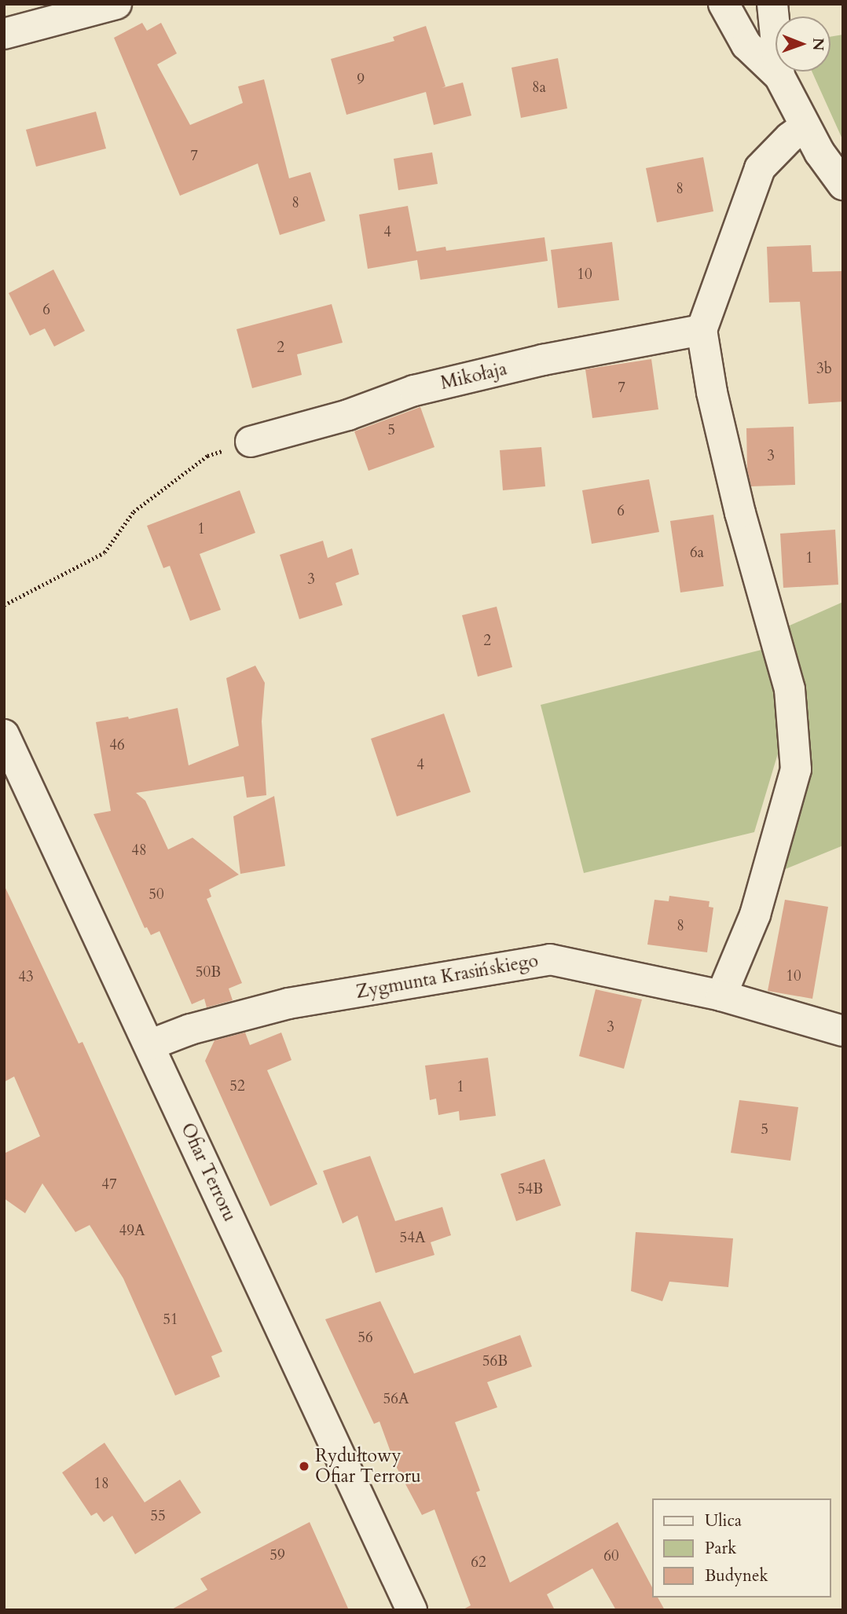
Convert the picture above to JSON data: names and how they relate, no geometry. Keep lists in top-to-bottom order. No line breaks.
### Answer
{"streets":{"street":["Mikołaja","Zygmunta Krasińskiego","Ofiar Terroru"]},"crossings":[["Zygmunta Krasińskiego","Ofiar Terroru"]],"places":["Rydułtowy Ofiar Terroru"],"house_numbers":["9","8a","7","8","8","4","10","6","2","3b","7","5","3","6","1","6a","1","3","2","46","4","48","50","8","50B","10","43","3","52","1","5","47","54B","49A","54A","51","56","56B","56A","18","55","59","60","62"],"legend":["Ulica","Park","Budynek"],"north":"right"}
